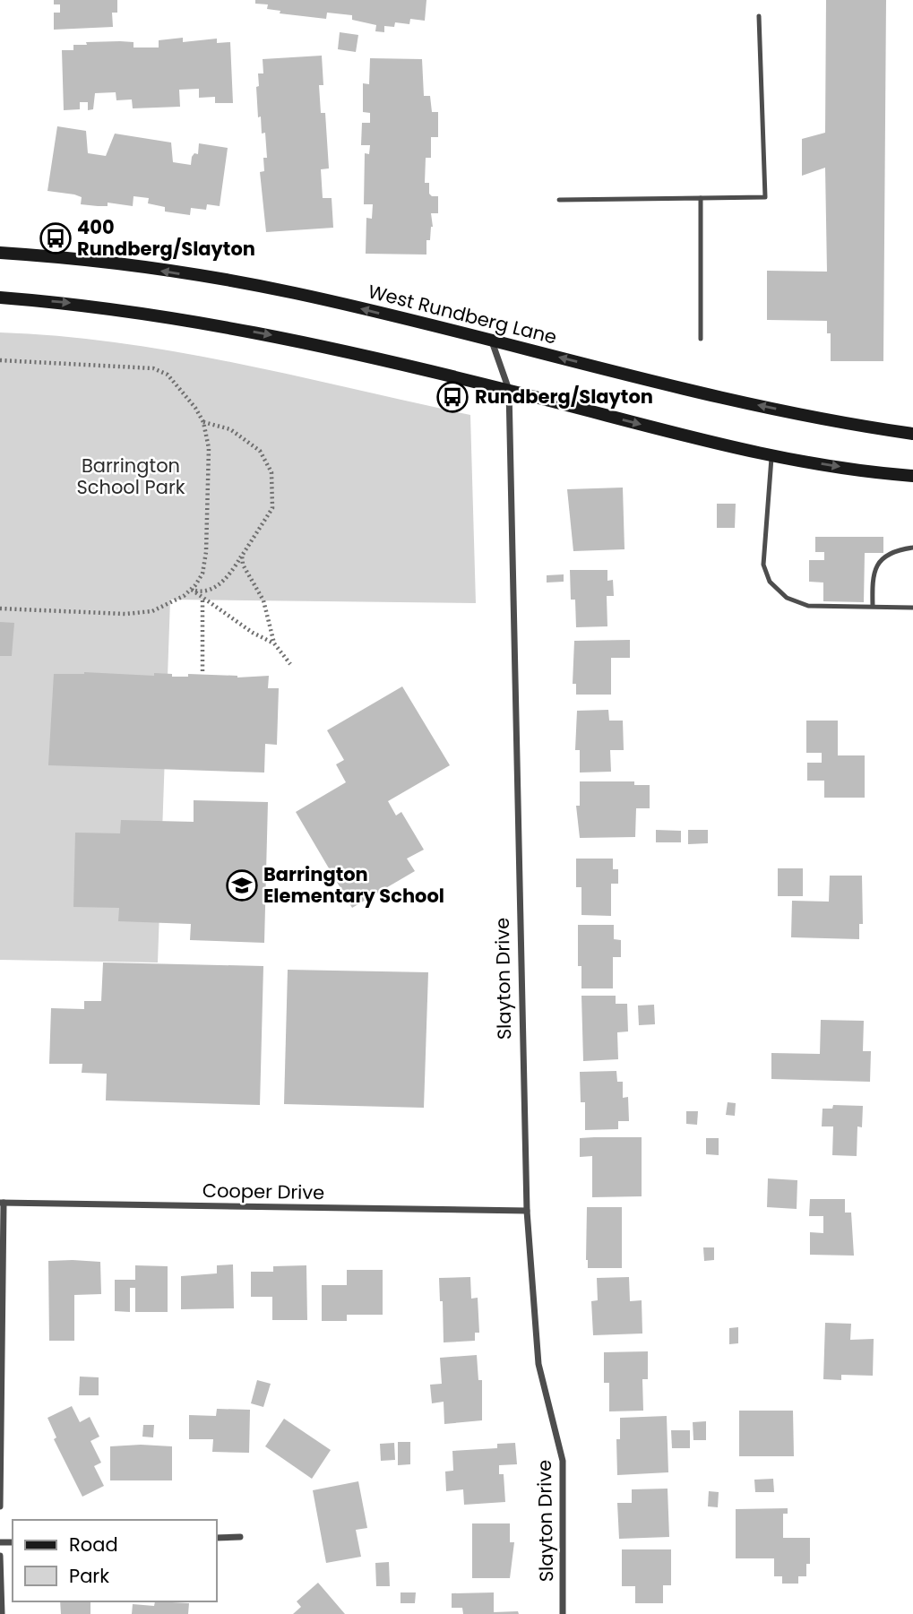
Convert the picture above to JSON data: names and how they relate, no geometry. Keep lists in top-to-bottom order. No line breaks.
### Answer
{"streets":{"main road":["West Rundberg Lane"],"street":["Slayton Drive","Cooper Drive"]},"crossings":[["West Rundberg Lane","Slayton Drive"],["Slayton Drive","Cooper Drive"]],"parks":["Barrington School Park"],"places":{"bus stop":["400 Rundberg/Slayton","Rundberg/Slayton"],"school or university":["Barrington Elementary School"]},"legend":["Road","Park"]}
